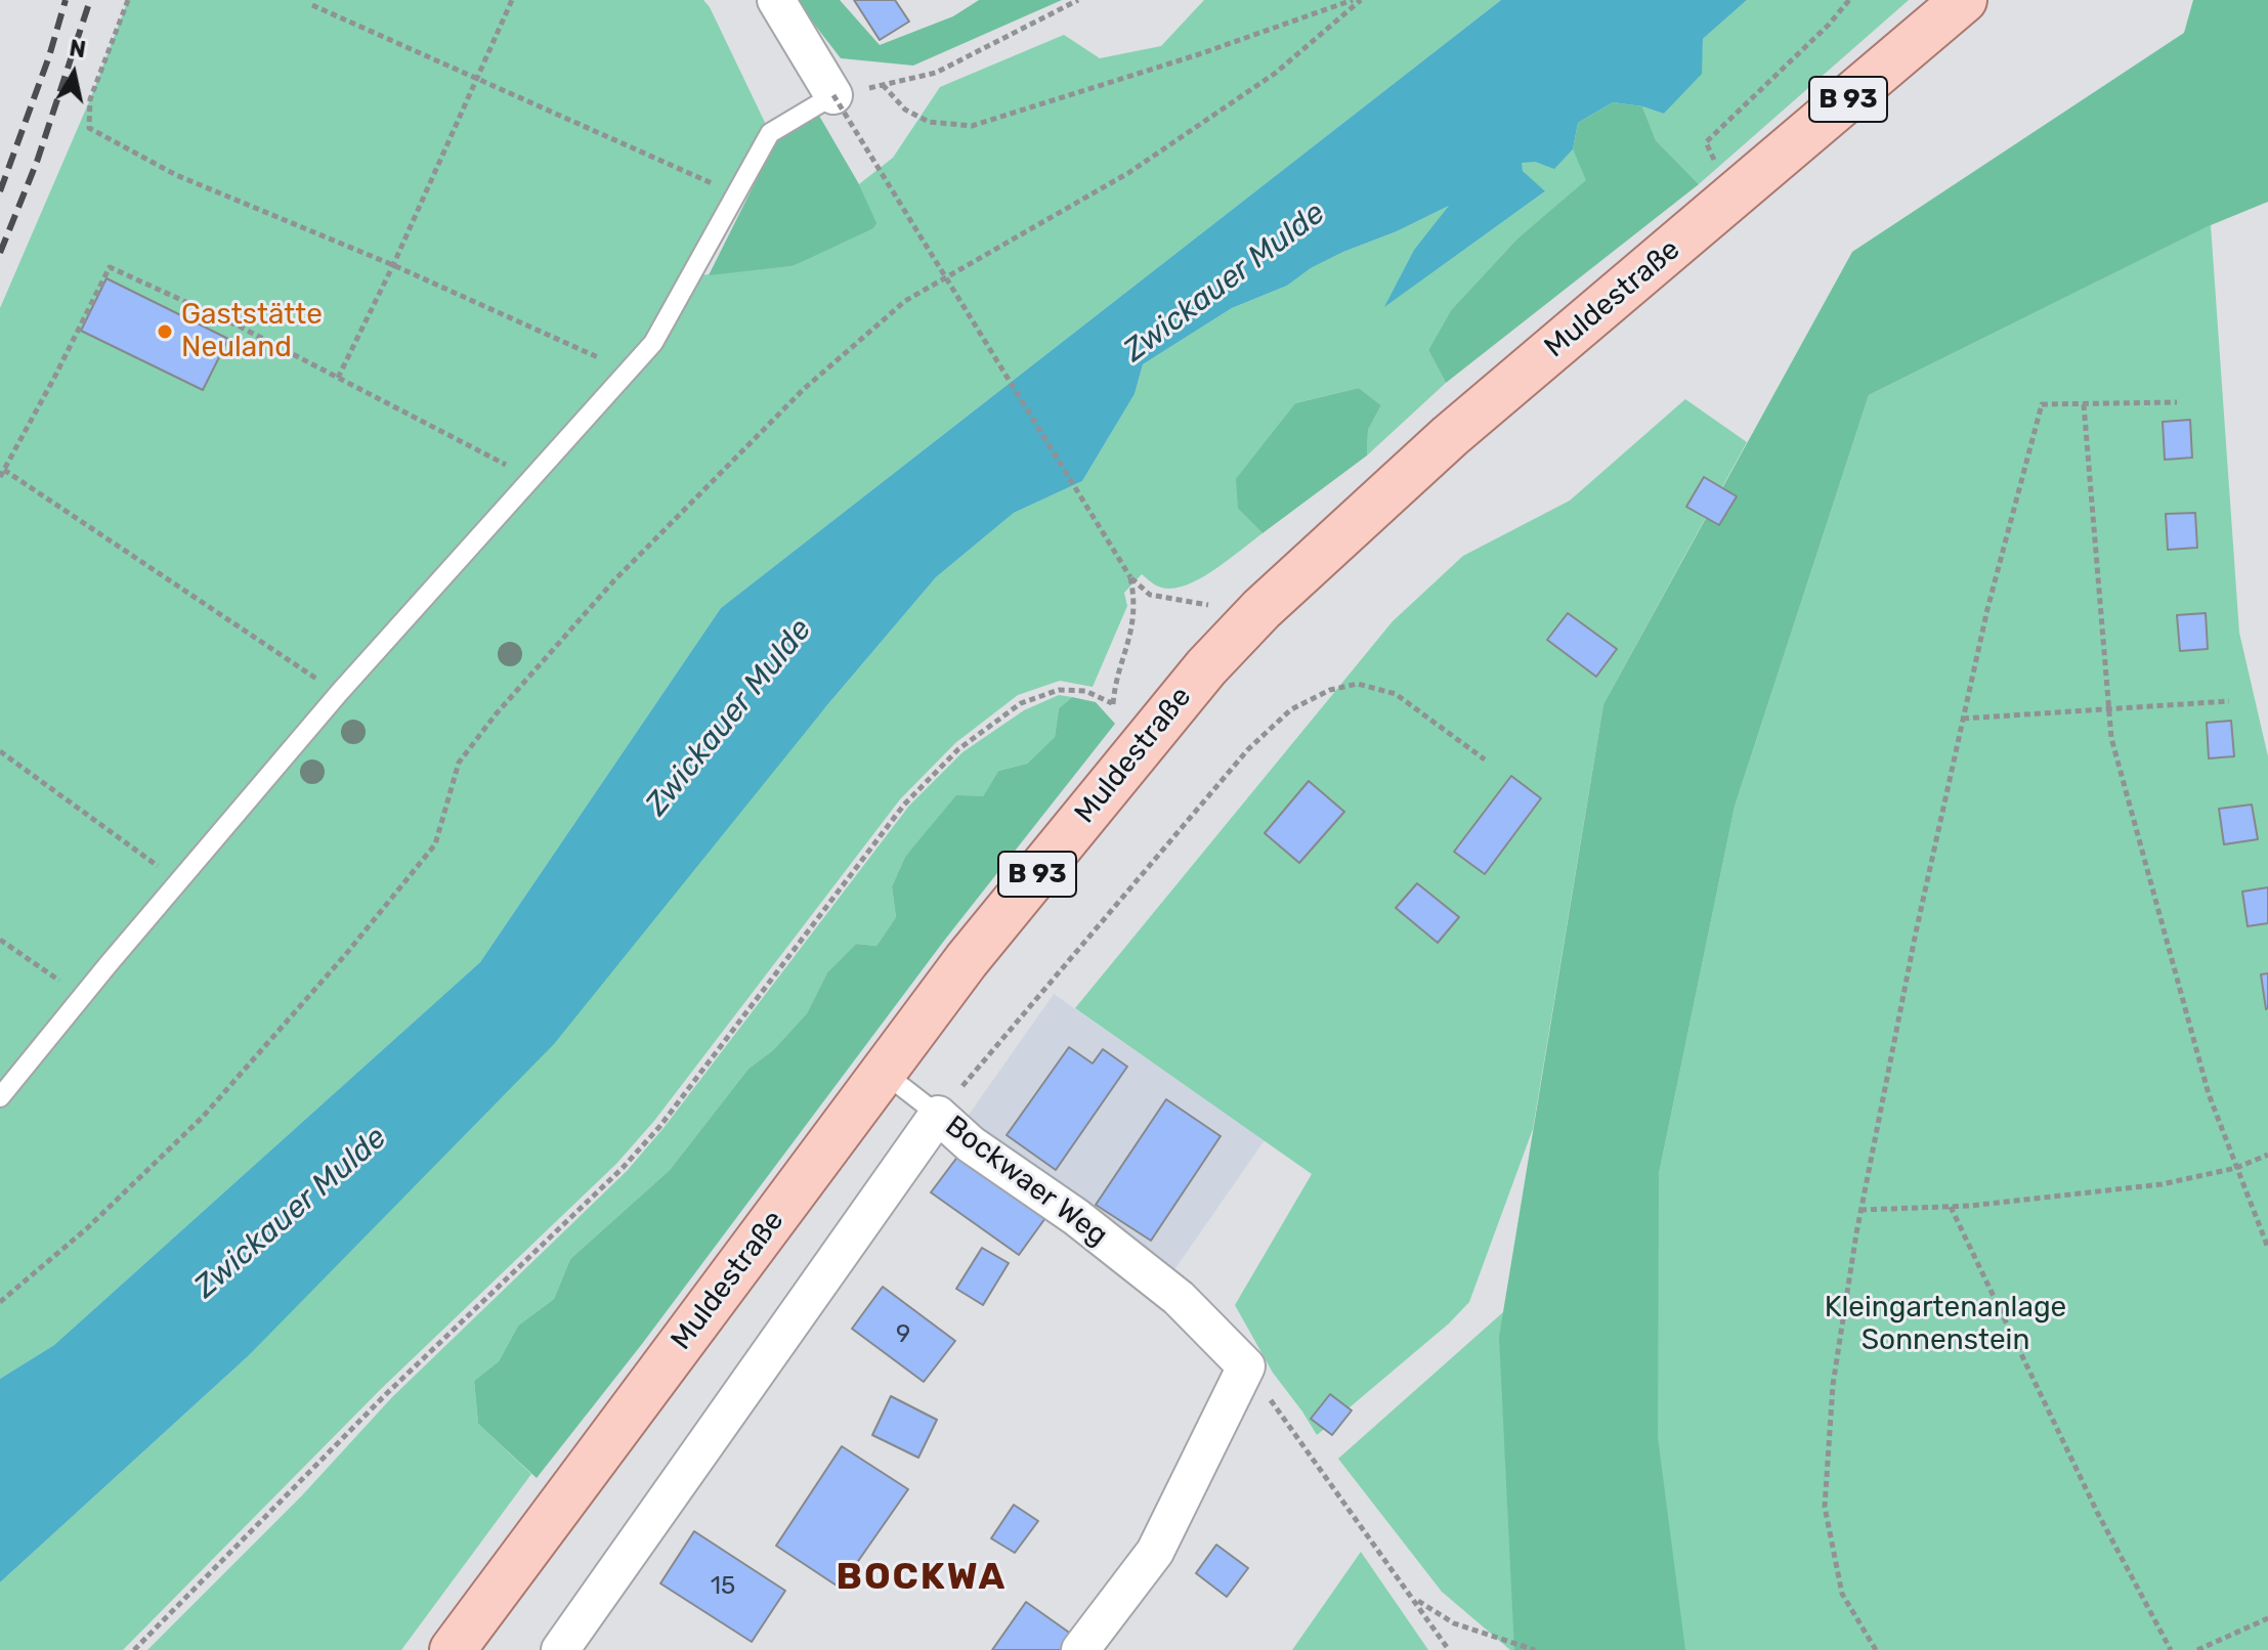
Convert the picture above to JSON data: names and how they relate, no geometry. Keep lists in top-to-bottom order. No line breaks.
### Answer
{"streets":{"main road":["B 93","Muldestraße"],"street":["Bockwaer Weg"]},"districts":["BOCKWA"],"water":["Zwickauer Mulde"],"parks":["Kleingartenanlage Sonnenstein"],"places":["Gaststätte Neuland"],"house_numbers":["9","15"],"north":"top"}
